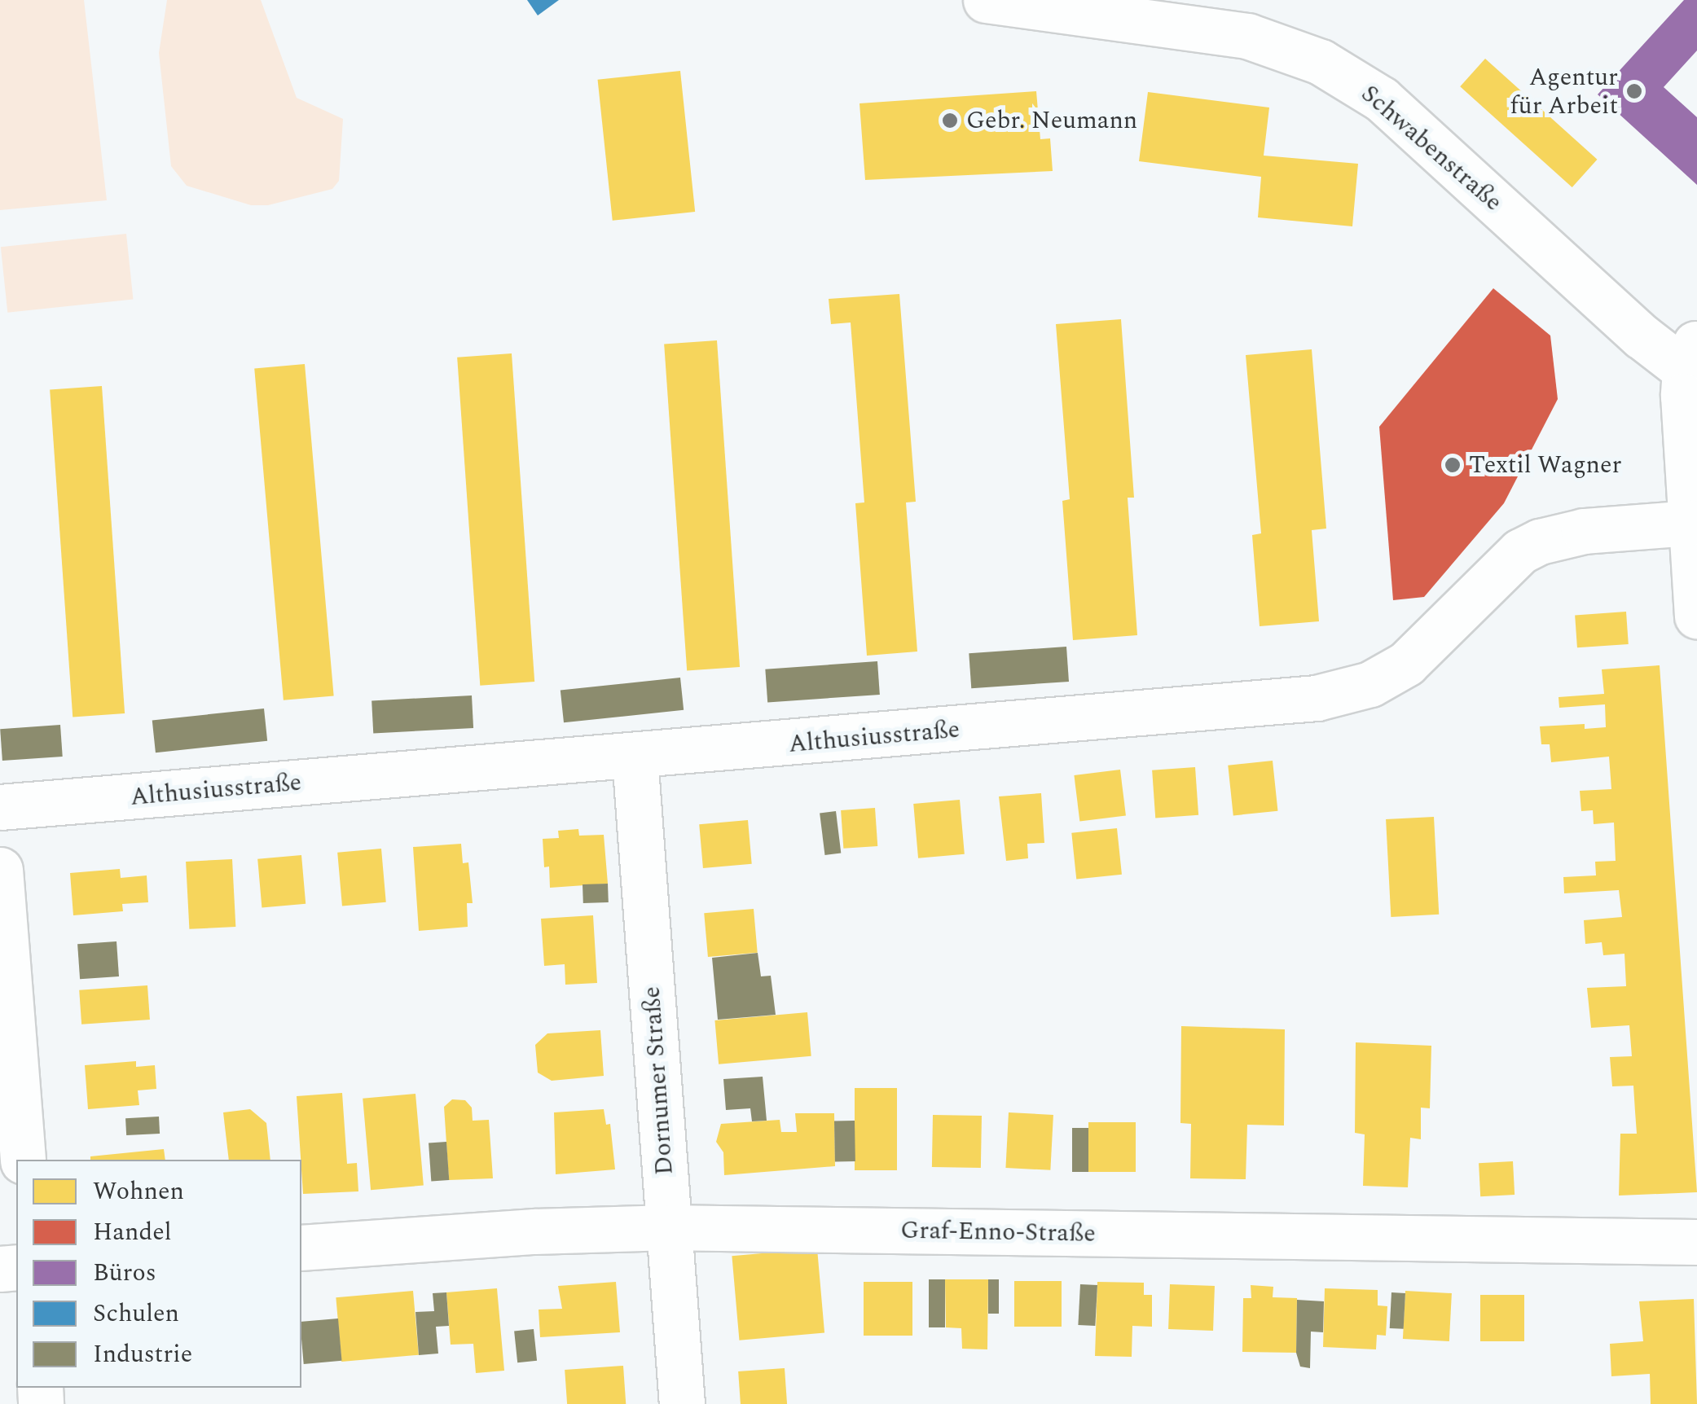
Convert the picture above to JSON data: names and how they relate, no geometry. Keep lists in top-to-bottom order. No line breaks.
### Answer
{"streets":{"street":["Schwabenstraße","Althusiusstraße","Dornumer Straße","Graf-Enno-Straße"]},"crossings":[["Althusiusstraße","Dornumer Straße"],["Dornumer Straße","Graf-Enno-Straße"]],"places":["Agentur für Arbeit","Gebr. Neumann","Textil Wagner"],"legend":["Wohnen","Handel","Büros","Schulen","Industrie"]}
